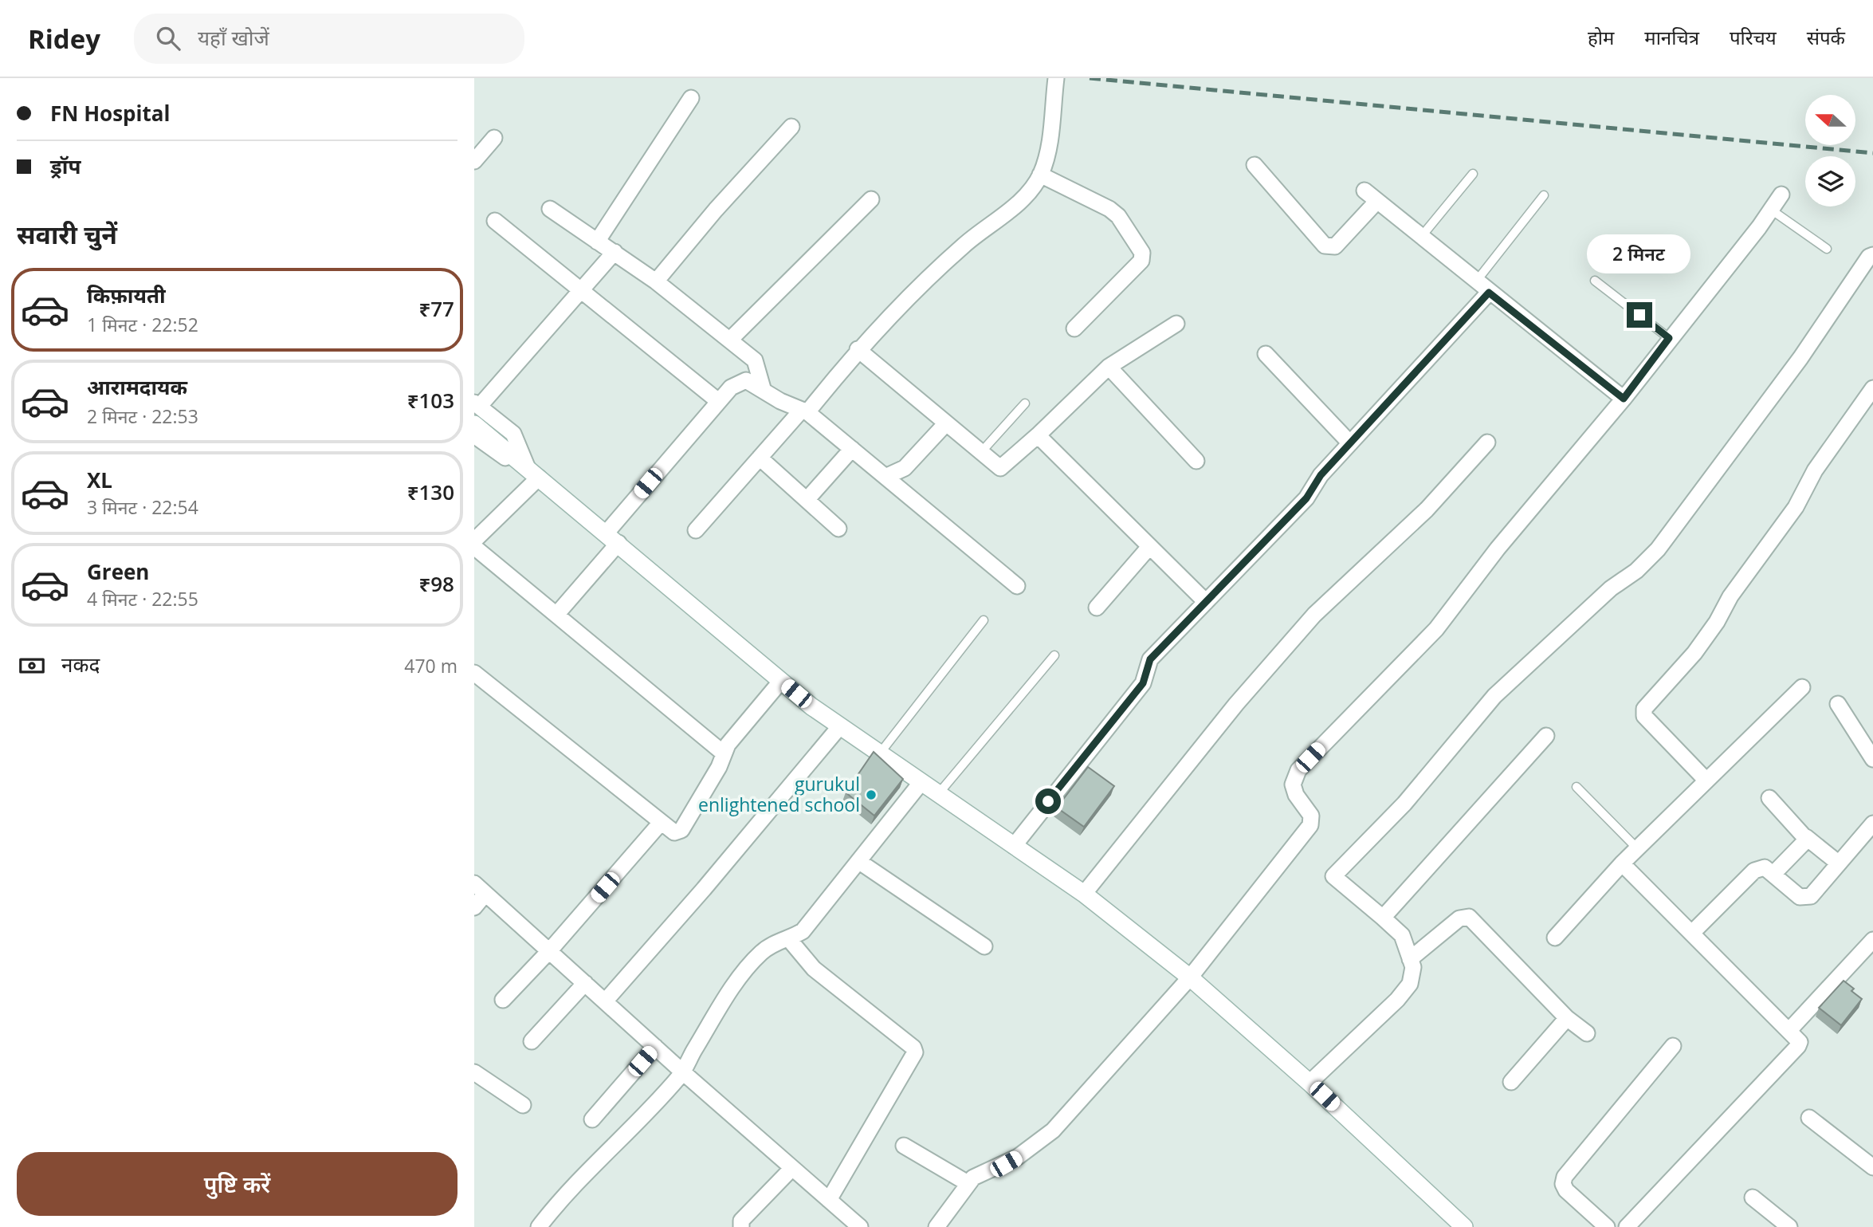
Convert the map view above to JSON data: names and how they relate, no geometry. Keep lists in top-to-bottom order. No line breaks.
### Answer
{"places":["gurukul enlightened school"],"north":"left","page":{"header":"Ridey","search":"यहाँ खोजें","nav":["होम","मानचित्र","परिचय","संपर्क"],"banner":["FN Hospital","ड्रॉप"],"heading":"सवारी चुनें","bubble":"2 मिनट","list":[{"name":"किफ़ायती","note":"1 मिनट · 22:52","value":"₹77"},{"name":"आरामदायक","note":"2 मिनट · 22:53","value":"₹103"},{"name":"XL","note":"3 मिनट · 22:54","value":"₹130"},{"name":"Green","note":"4 मिनट · 22:55","value":"₹98"}],"pay":["नकद","470 m"],"buttons":"पुष्टि करें"}}
